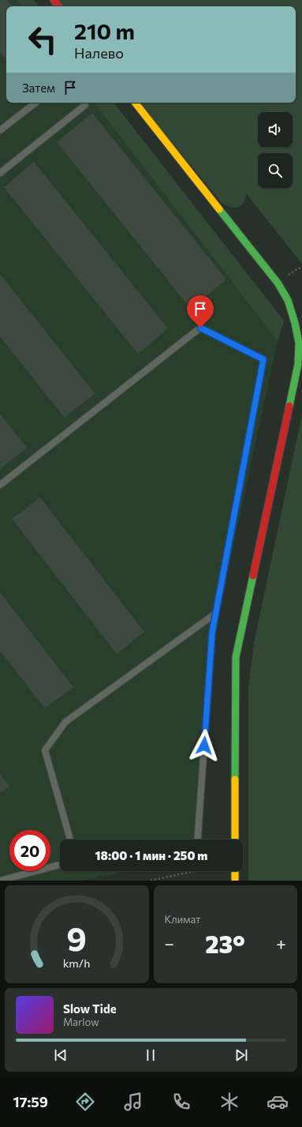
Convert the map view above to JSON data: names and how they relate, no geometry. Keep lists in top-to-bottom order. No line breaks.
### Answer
{"page":{"turn":["210 m","Налево"],"then":"Затем","limit":"20","trip":"18:00 · 1 мин · 250 m","tile":"Климат","heat":["−","23°","+"],"song":["Slow Tide","Marlow"],"tabs":"17:59","gauge":["9","km/h"]}}
